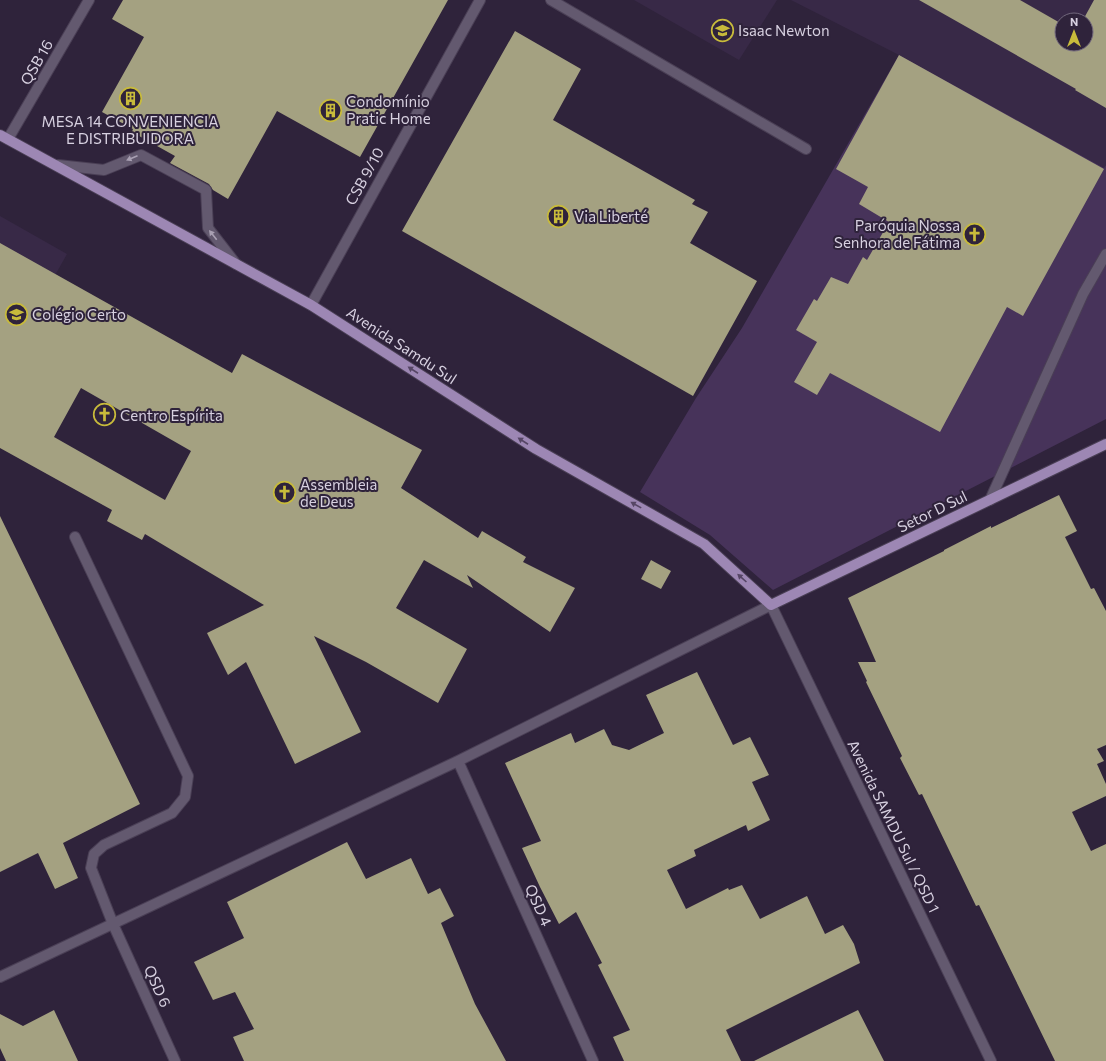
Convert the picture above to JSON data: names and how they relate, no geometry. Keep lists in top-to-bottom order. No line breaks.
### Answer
{"streets":{"main road":["Avenida Samdu Sul","Setor D Sul"],"street":["QSB 16","CSB 9/10","Avenida SAMDU Sul / QSD 1","QSD 4","QSD 6"]},"crossings":[["QSB 16","Avenida Samdu Sul"],["CSB 9/10","Avenida Samdu Sul"],["Avenida Samdu Sul","Setor D Sul"],["Avenida Samdu Sul","Avenida SAMDU Sul / QSD 1"],["Setor D Sul","Avenida SAMDU Sul / QSD 1"]],"one_way":["Avenida Samdu Sul"],"places":{"school or university":["Isaac Newton","Colégio Certo"],"building":["MESA 14 CONVENIENCIA E DISTRIBUIDORA","Condomínio Pratic Home","Via Liberté"],"church":["Paróquia Nossa Senhora de Fátima","Centro Espírita","Assembleia de Deus"]},"north":"top"}
